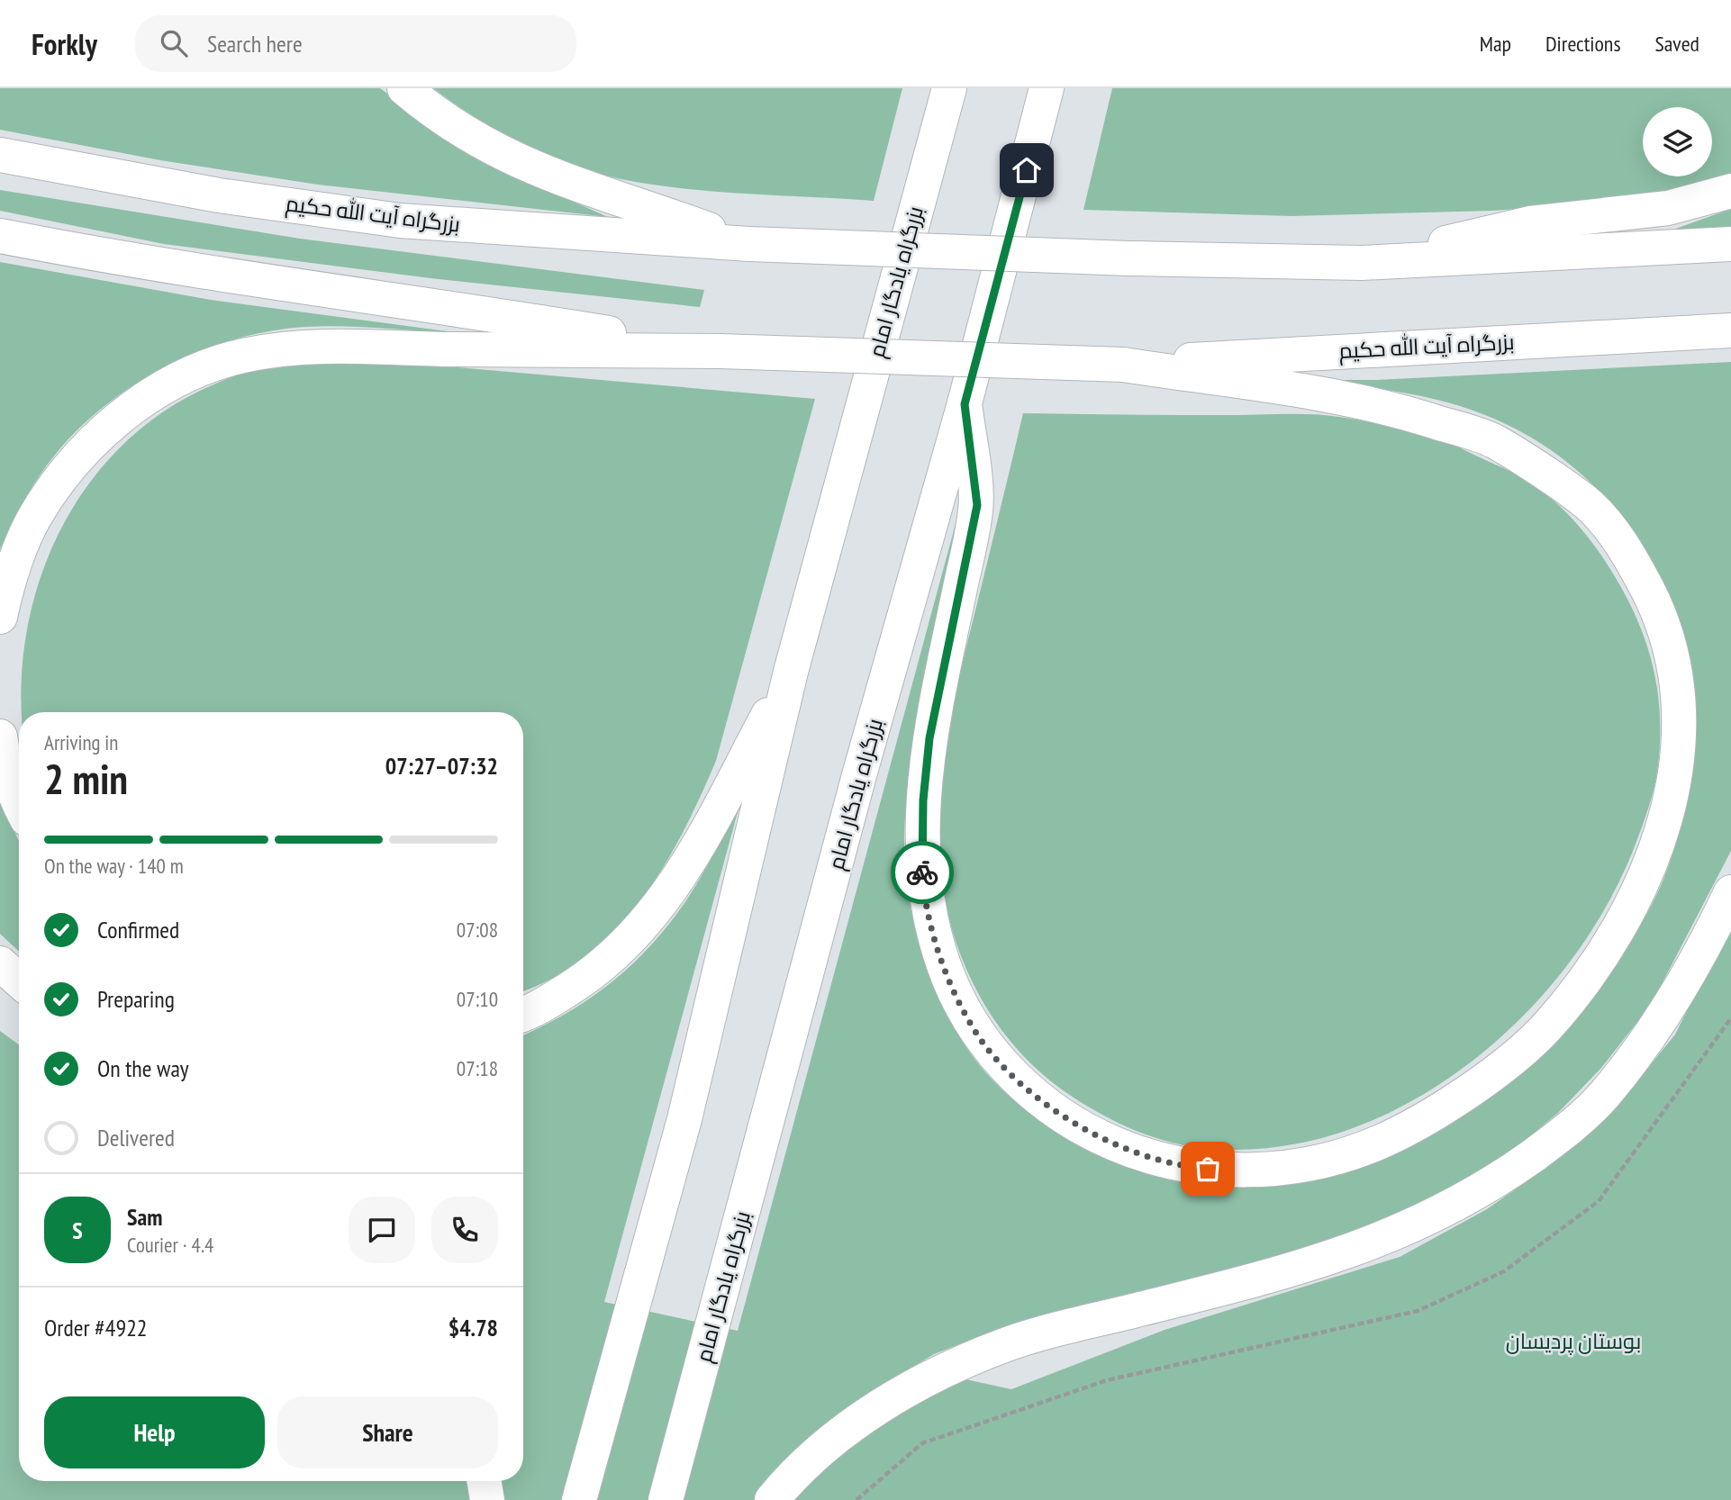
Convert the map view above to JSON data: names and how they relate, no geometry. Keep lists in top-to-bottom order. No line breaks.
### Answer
{"streets":{"highway":["بزرگراه آیت الله حکیم","بزرگراه یادگار امام"]},"parks":["بوستان پردیسان"],"page":{"header":"Forkly","search":"Search here","nav":["Map","Directions","Saved"],"heading":["2 min","Arriving in","07:27–07:32"],"panel":["Sam","Courier · 4.4","Order #4922","$4.78"],"bar":"On the way · 140 m","list":[["Confirmed","07:08"],["Preparing","07:10"],["On the way","07:18"],"Delivered"],"round":"S","buttons":["Help","Share"]}}
